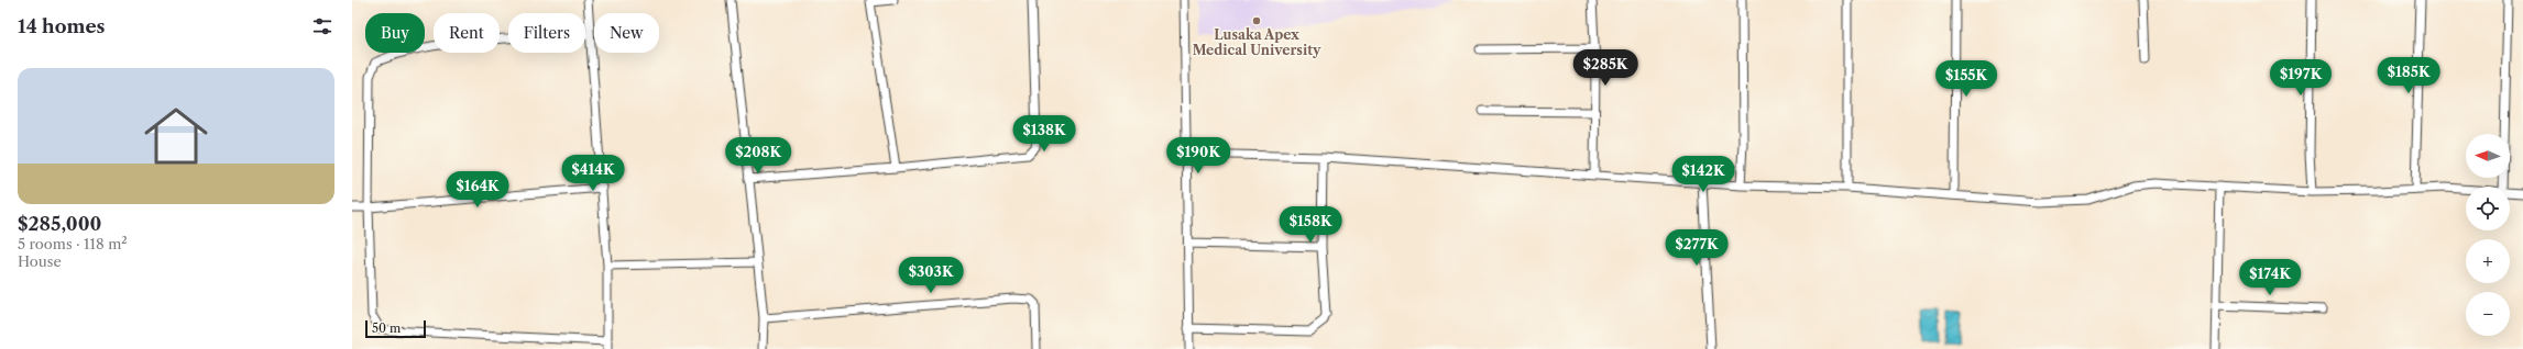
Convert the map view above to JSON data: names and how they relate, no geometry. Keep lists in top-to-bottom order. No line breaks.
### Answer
{"places":["Lusaka Apex Medical University"],"scale_bar":"50 m","north":"left","page":{"heading":"14 homes","chip":["Buy","Rent","Filters","New"],"price":["$285K","$185K","$197K","$155K","$138K","$208K","$190K","$414K","$142K","$164K","$158K","$277K","$303K","$174K"],"list":[{"name":"$285,000","note":"5 rooms · 118 m² · House"}],"map_buttons":["+","−"],"scale":"50 m"}}
